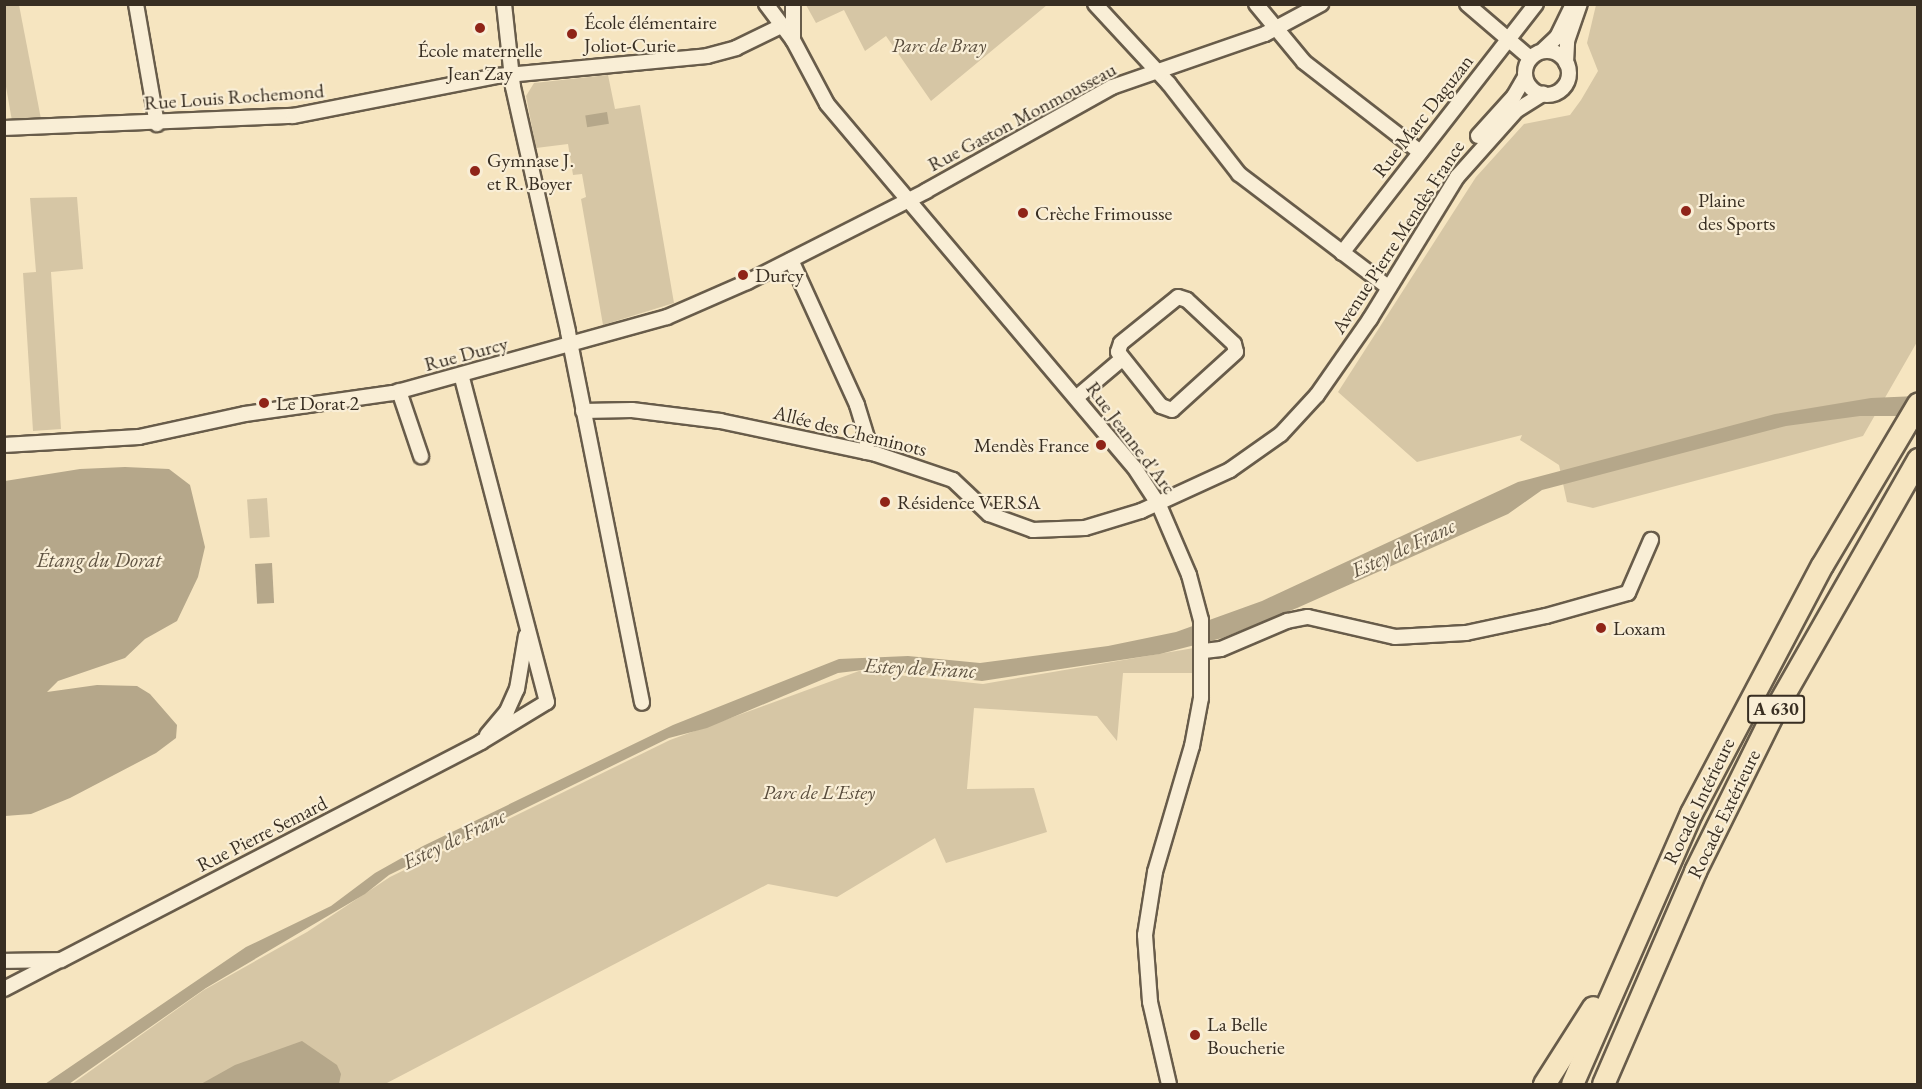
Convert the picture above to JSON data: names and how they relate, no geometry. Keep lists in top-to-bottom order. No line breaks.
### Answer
{"streets":{"highway":["A 630","Rocade Intérieure","Rocade Extérieure"],"street":["Rue Louis Rochemond","Rue Marc Daguzan","Rue Gaston Monmousseau","Avenue Pierre Mendès France","Rue Durcy","Allée des Cheminots","Rue Jeanne d'Arc","Rue Pierre Semard"]},"crossings":[["Rue Louis Rochemond","Rue Jeanne d'Arc"],["Rue Gaston Monmousseau","Rue Durcy"],["Rue Gaston Monmousseau","Rue Jeanne d'Arc"],["Avenue Pierre Mendès France","Allée des Cheminots"],["Avenue Pierre Mendès France","Rue Jeanne d'Arc"],["Rue Durcy","Rue Jeanne d'Arc"],["Rue Durcy","Rue Pierre Semard"],["Allée des Cheminots","Rue Jeanne d'Arc"]],"water":["Estey de Franc","Étang du Dorat"],"parks":["Parc de Bray","Parc de L'Estey"],"places":["École maternelle Jean Zay","École élémentaire Joliot-Curie","Gymnase J. et R. Boyer","Plaine des Sports","Crèche Frimousse","Durcy","Le Dorat 2","Mendès France","Résidence VERSA","Loxam","La Belle Boucherie"]}
